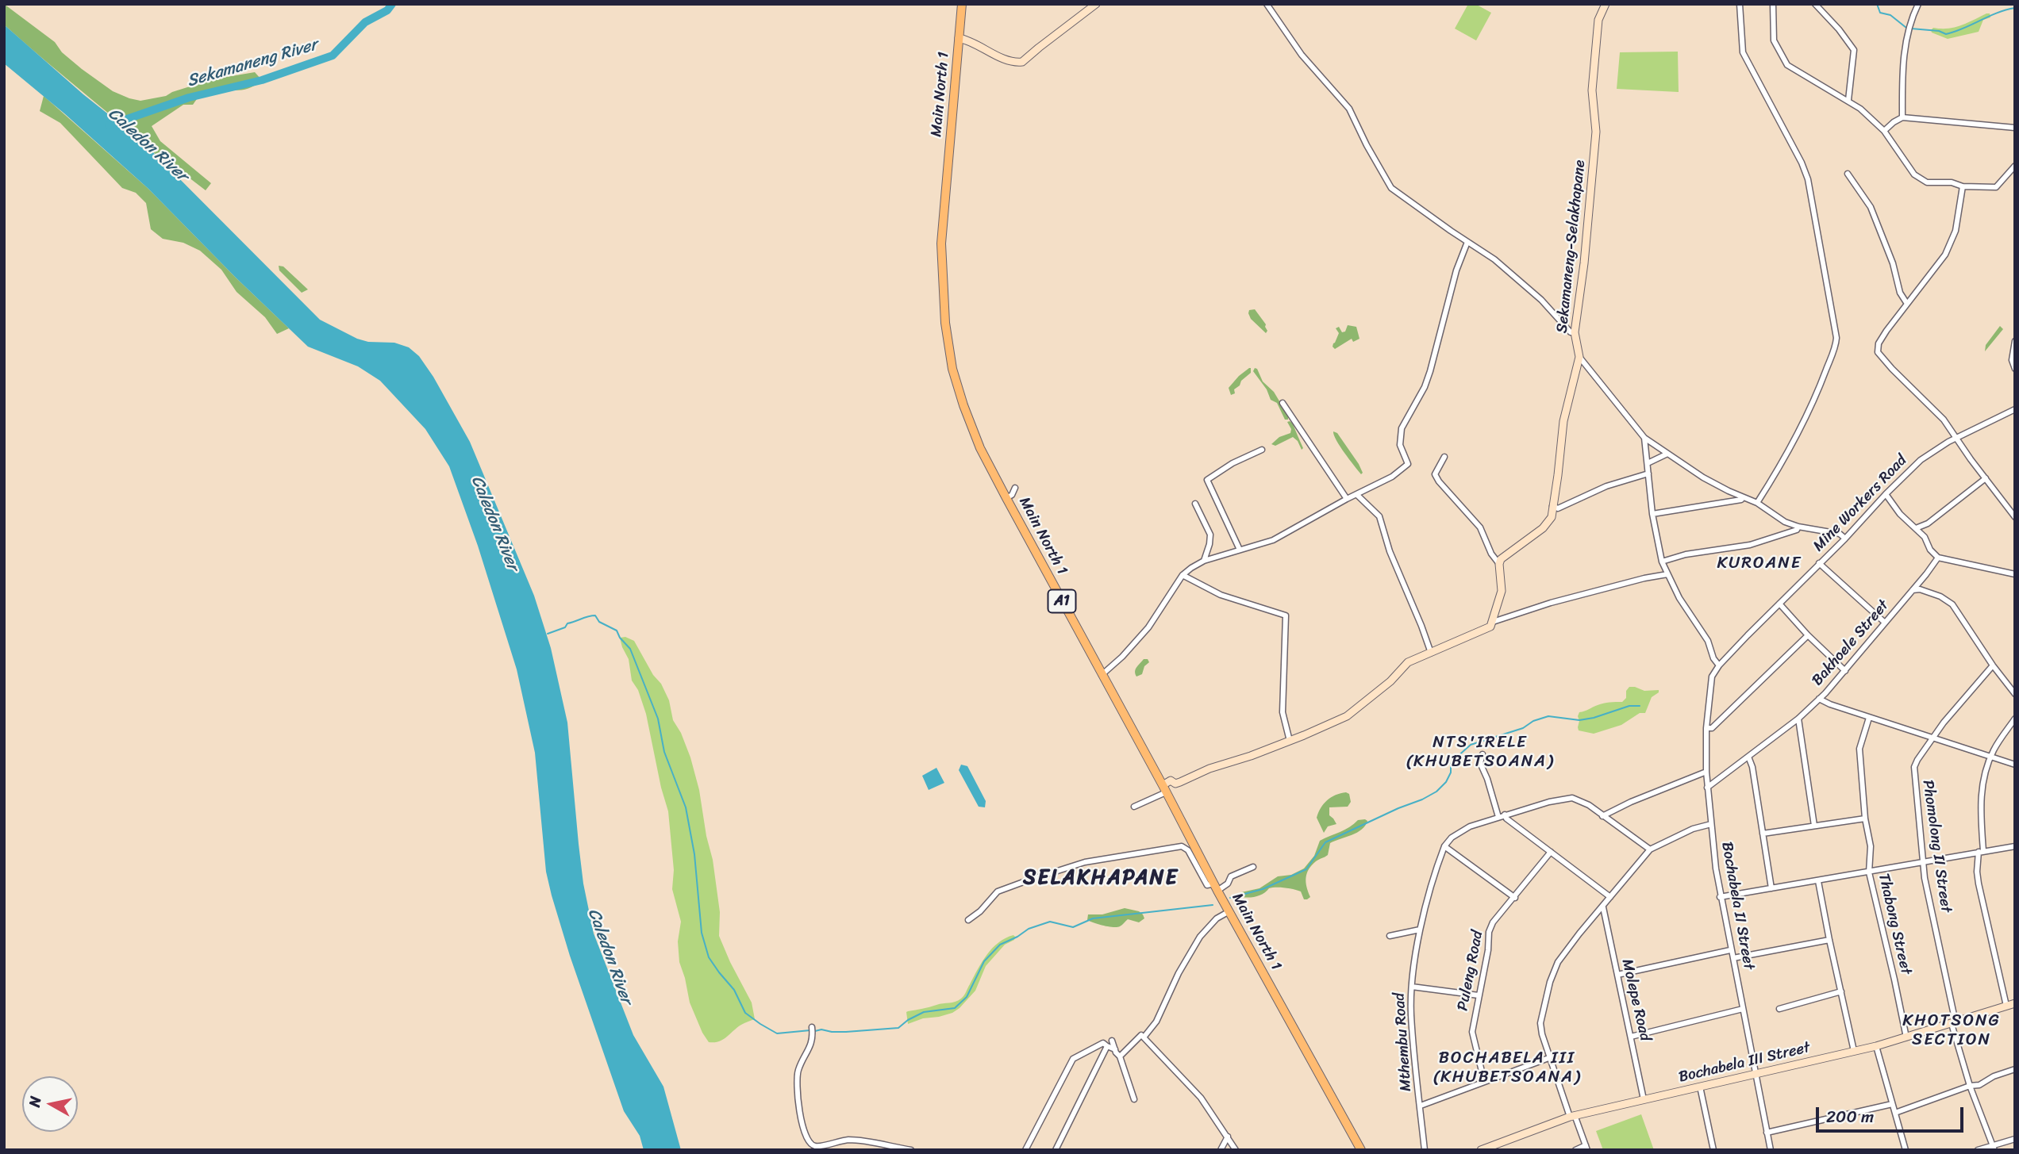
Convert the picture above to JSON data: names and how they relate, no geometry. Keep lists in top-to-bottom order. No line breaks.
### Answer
{"streets":{"main road":["Main North 1","A1"],"street":["Sekamaneng-Selakhapane","Mine Workers Road","Bakhoele Street","Phomolong II Street","Bochabela II Street","Thabong Street","Puleng Road","Molepe Road","Mthembu Road","Bochabela III Street"]},"crossings":[["Mine Workers Road","Bochabela II Street"],["Bakhoele Street","Bochabela II Street"],["Phomolong II Street","Bochabela III Street"],["Bochabela II Street","Bochabela III Street"],["Thabong Street","Bochabela III Street"],["Molepe Road","Bochabela III Street"]],"districts":["KUROANE","NTS'IRELE (KHUBETSOANA)","SELAKHAPANE","KHOTSONG SECTION","BOCHABELA III (KHUBETSOANA)"],"water":["Sekamaneng River","Caledon River"],"scale_bar":"200 m","north":"left"}
